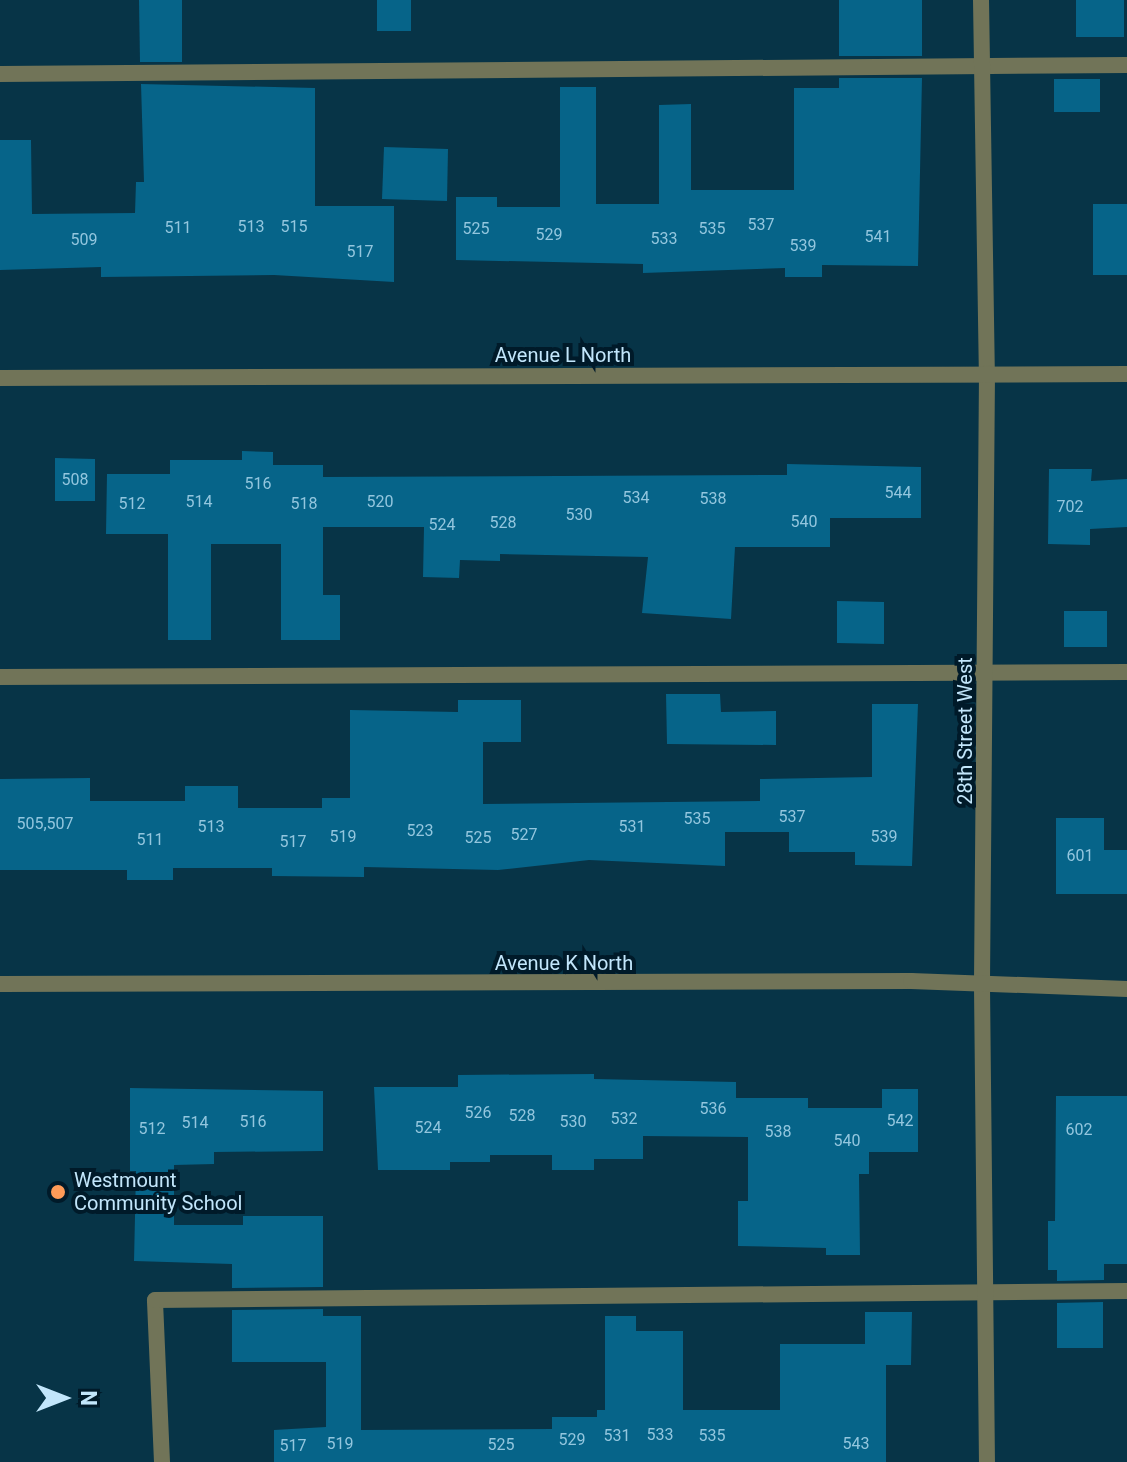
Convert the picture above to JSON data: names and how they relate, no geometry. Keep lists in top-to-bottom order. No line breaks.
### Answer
{"streets":{"street":["Avenue L North","28th Street West","Avenue K North"]},"crossings":[["Avenue L North","28th Street West"],["28th Street West","Avenue K North"]],"places":["Westmount Community School"],"house_numbers":["537","513","515","511","525","535","529","541","533","509","539","517","508","516","544","534","538","514","520","512","518","702","530","540","528","524","537","535","505,507","513","531","523","527","519","539","525","511","517","601","536","526","528","532","542","516","530","514","524","512","602","538","540","533","531","535","529","519","543","525","517"],"north":"right"}
